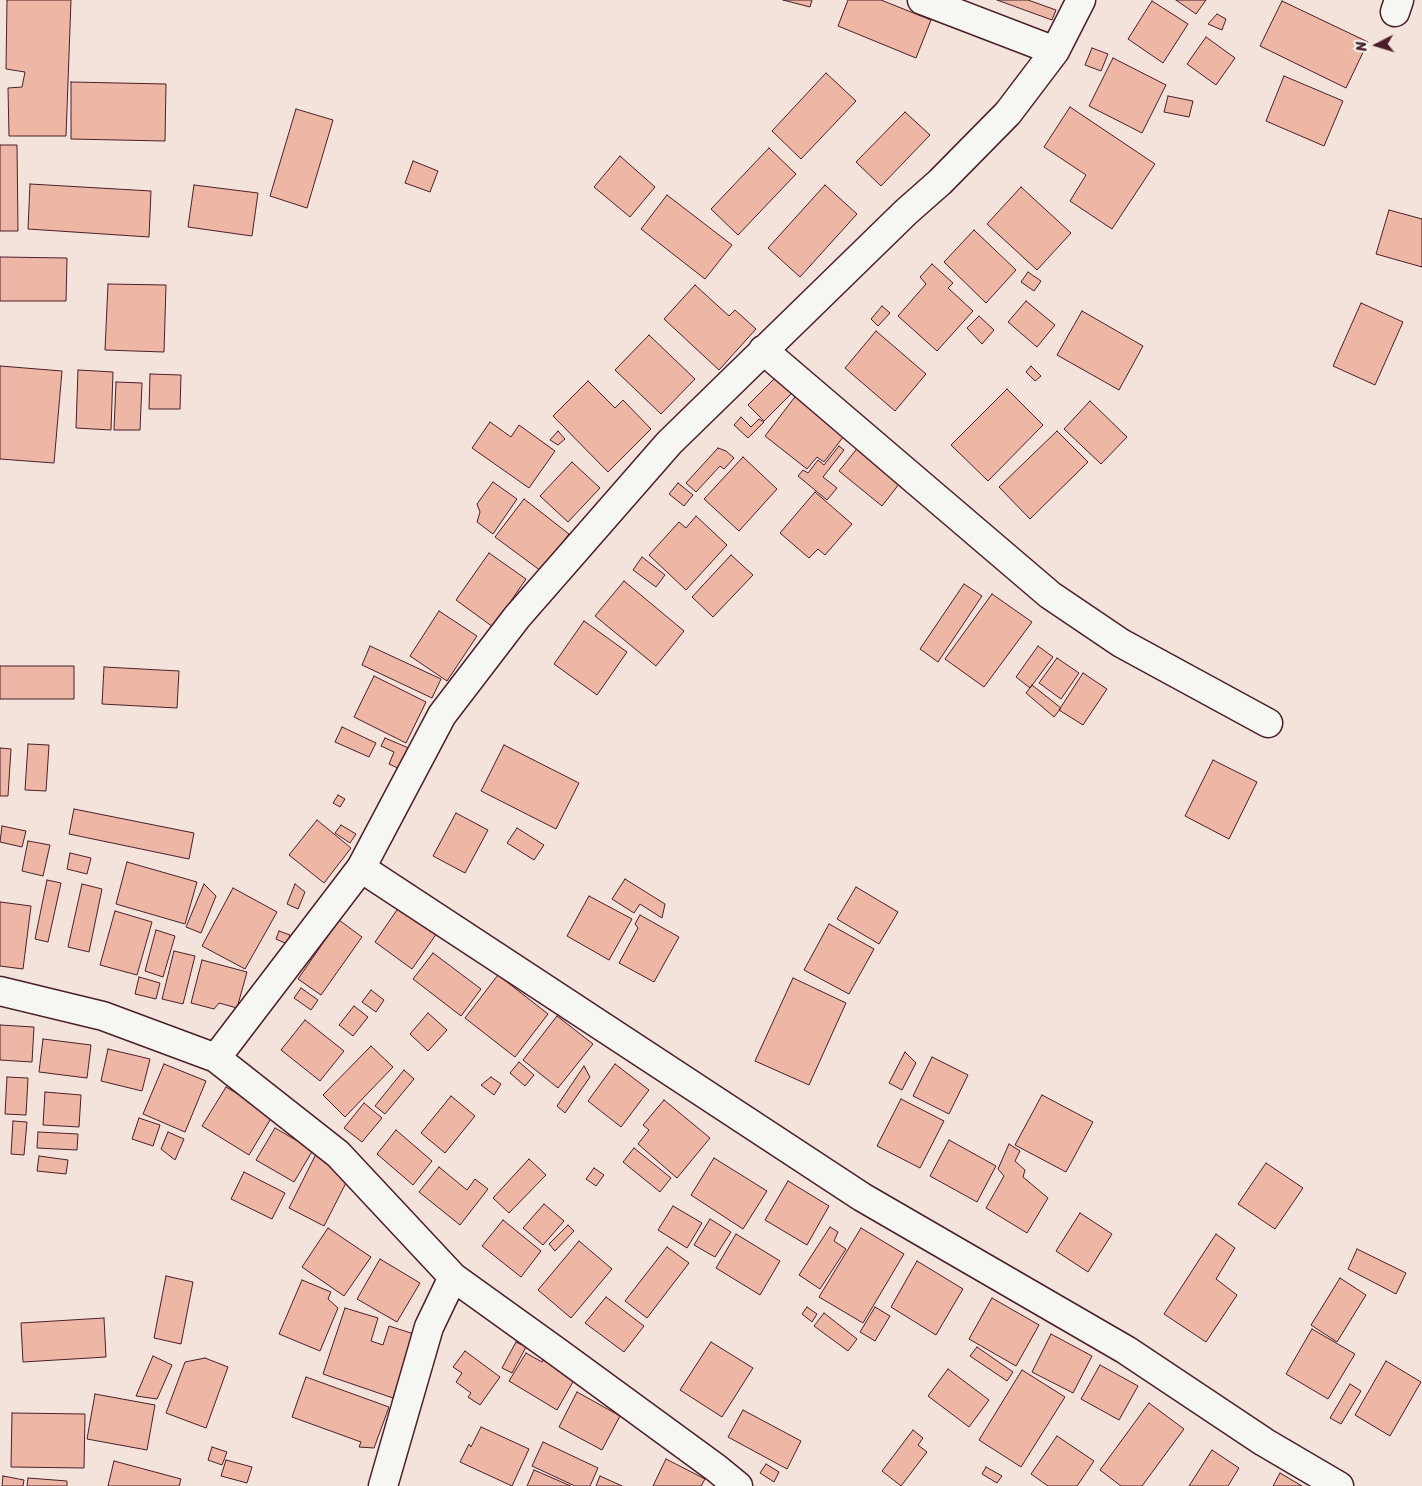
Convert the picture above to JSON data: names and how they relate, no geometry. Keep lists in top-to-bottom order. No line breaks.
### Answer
{"north":"left"}
